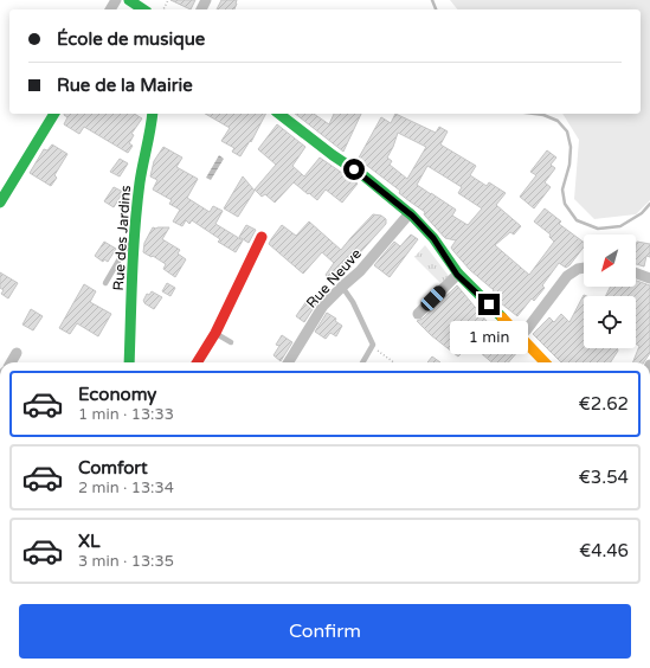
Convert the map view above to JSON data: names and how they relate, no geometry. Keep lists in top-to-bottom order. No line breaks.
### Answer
{"streets":{"street":["Rue des Jardins","Rue Neuve"]},"north":"bottom left","page":{"banner":["École de musique","Rue de la Mairie"],"bubble":"1 min","list":[{"name":"Economy","note":"1 min · 13:33","value":"€2.62"},{"name":"Comfort","note":"2 min · 13:34","value":"€3.54"},{"name":"XL","note":"3 min · 13:35","value":"€4.46"}],"buttons":"Confirm"}}
